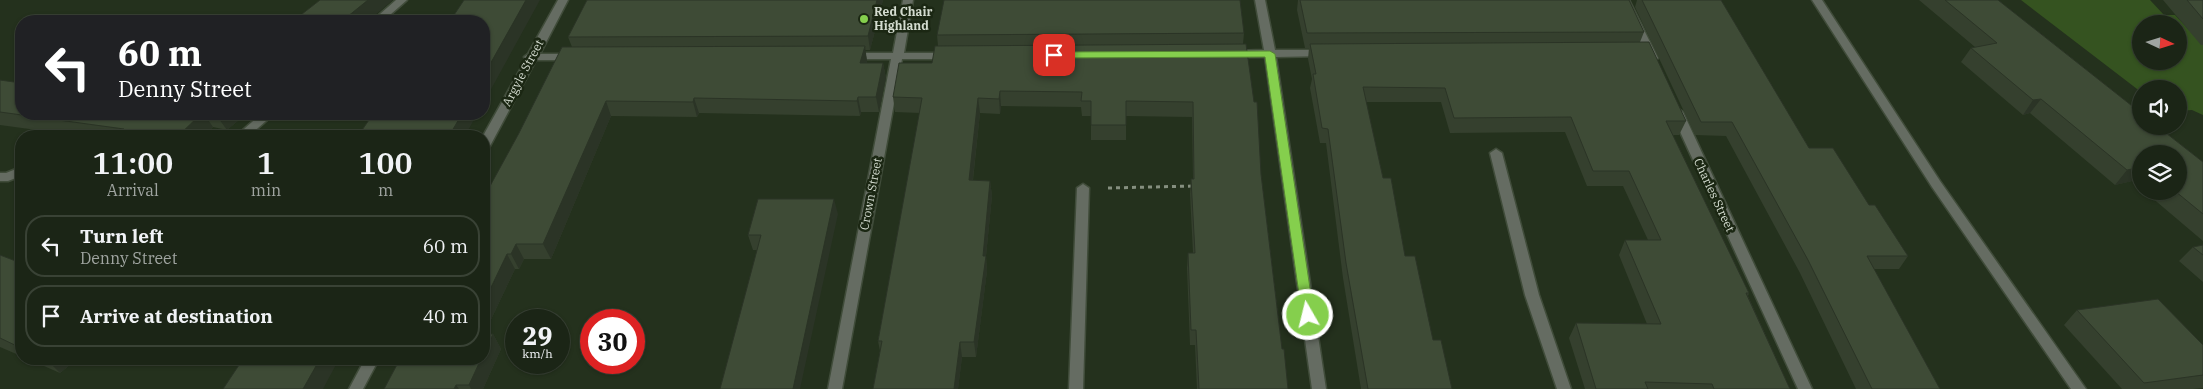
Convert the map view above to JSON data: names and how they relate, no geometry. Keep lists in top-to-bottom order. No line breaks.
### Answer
{"streets":{"street":["Argyle Street","Crown Street","Charles Street"]},"places":["Red Chair Highland"],"north":"right","page":{"turn":["60 m","Denny Street"],"eta":["11:00","Arrival","1","min","100","m"],"list":[{"name":"Turn left","note":"Denny Street","value":"60 m"},{"name":"Arrive at destination","value":"40 m"}],"speed":"29 km/h","limit":"30"}}
